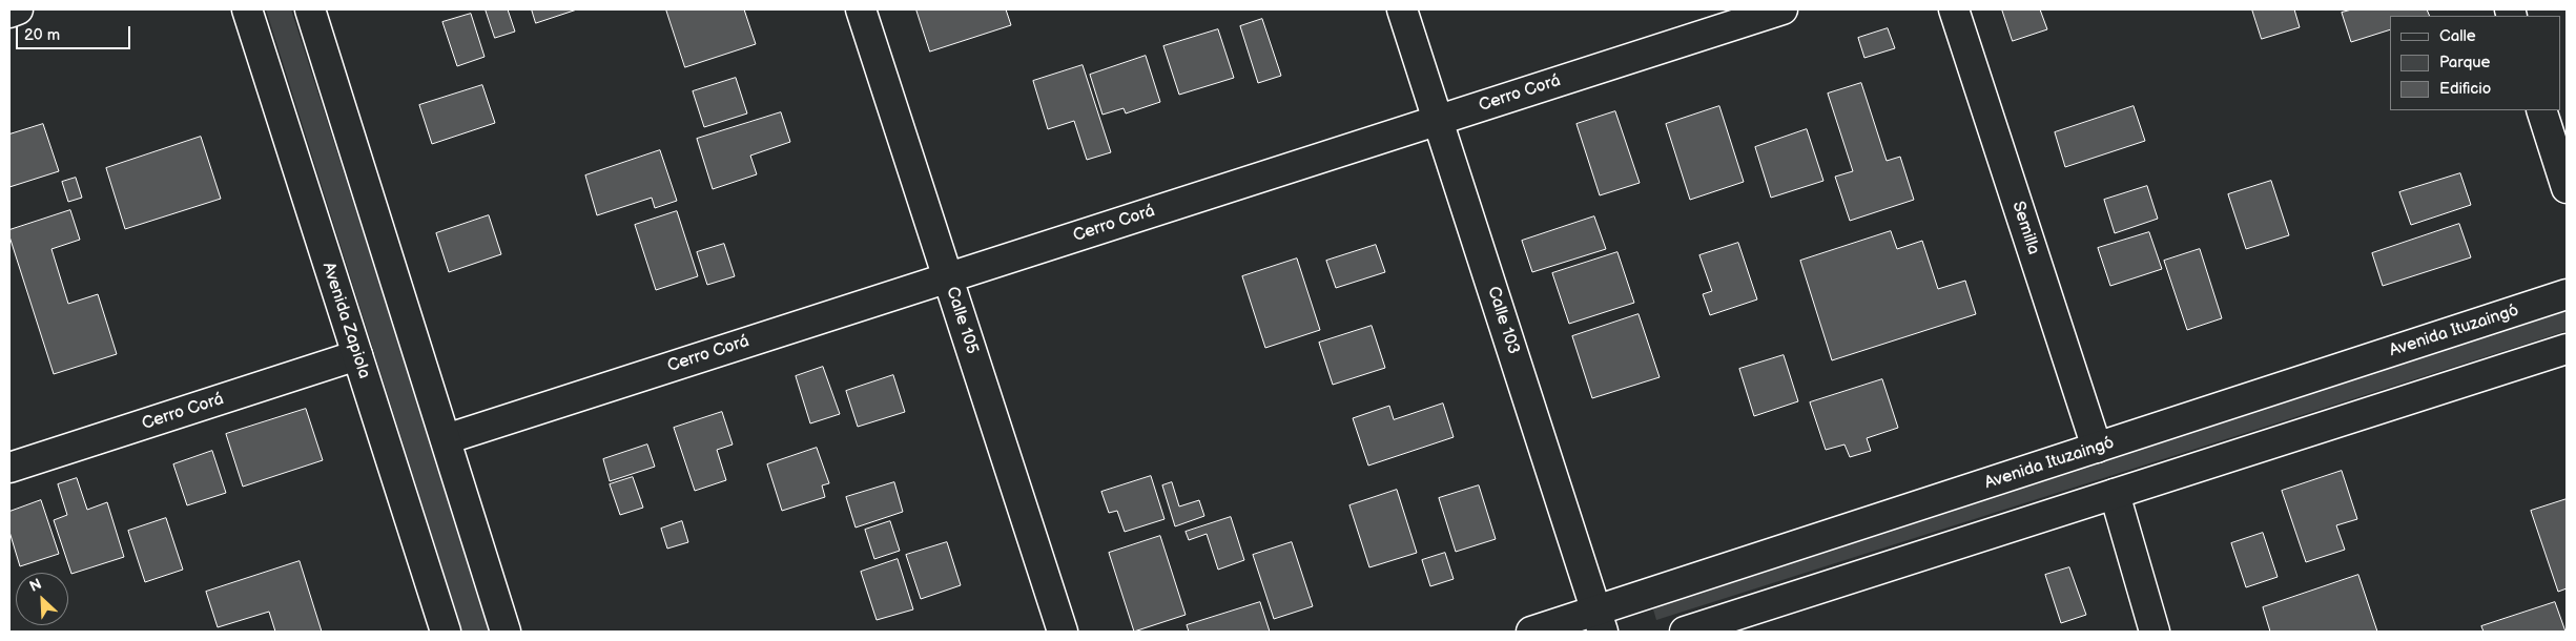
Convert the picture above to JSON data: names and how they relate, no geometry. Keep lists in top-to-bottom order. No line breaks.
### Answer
{"streets":{"street":["Cerro Corá","Semilla","Avenida Zapiola","Calle 105","Calle 103","Avenida Ituzaingó"]},"crossings":[["Cerro Corá","Avenida Zapiola"],["Cerro Corá","Calle 105"],["Cerro Corá","Calle 103"],["Semilla","Avenida Ituzaingó"],["Calle 103","Avenida Ituzaingó"]],"legend":["Calle","Parque","Edificio"],"scale_bar":"20 m","north":"top left"}
